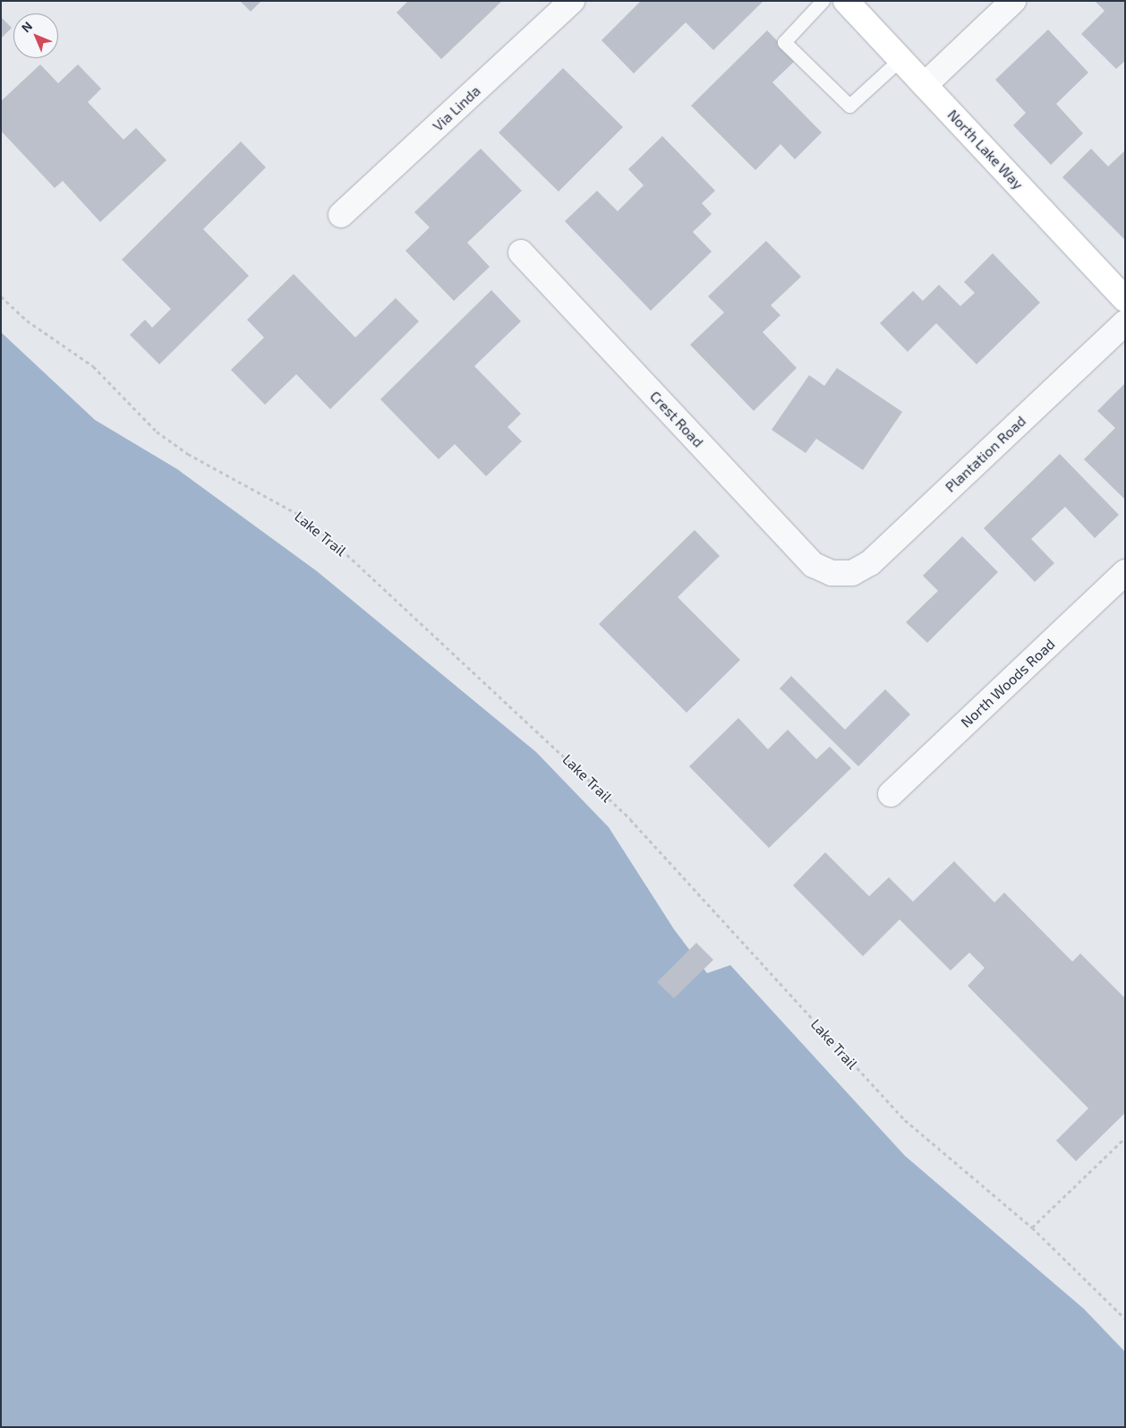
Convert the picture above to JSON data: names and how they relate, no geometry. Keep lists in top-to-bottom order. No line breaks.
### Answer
{"streets":{"street":["Via Linda","North Lake Way","Crest Road","Plantation Road","North Woods Road"],"path":["Lake Trail"]},"crossings":[["Crest Road","Plantation Road"]],"north":"top left"}
